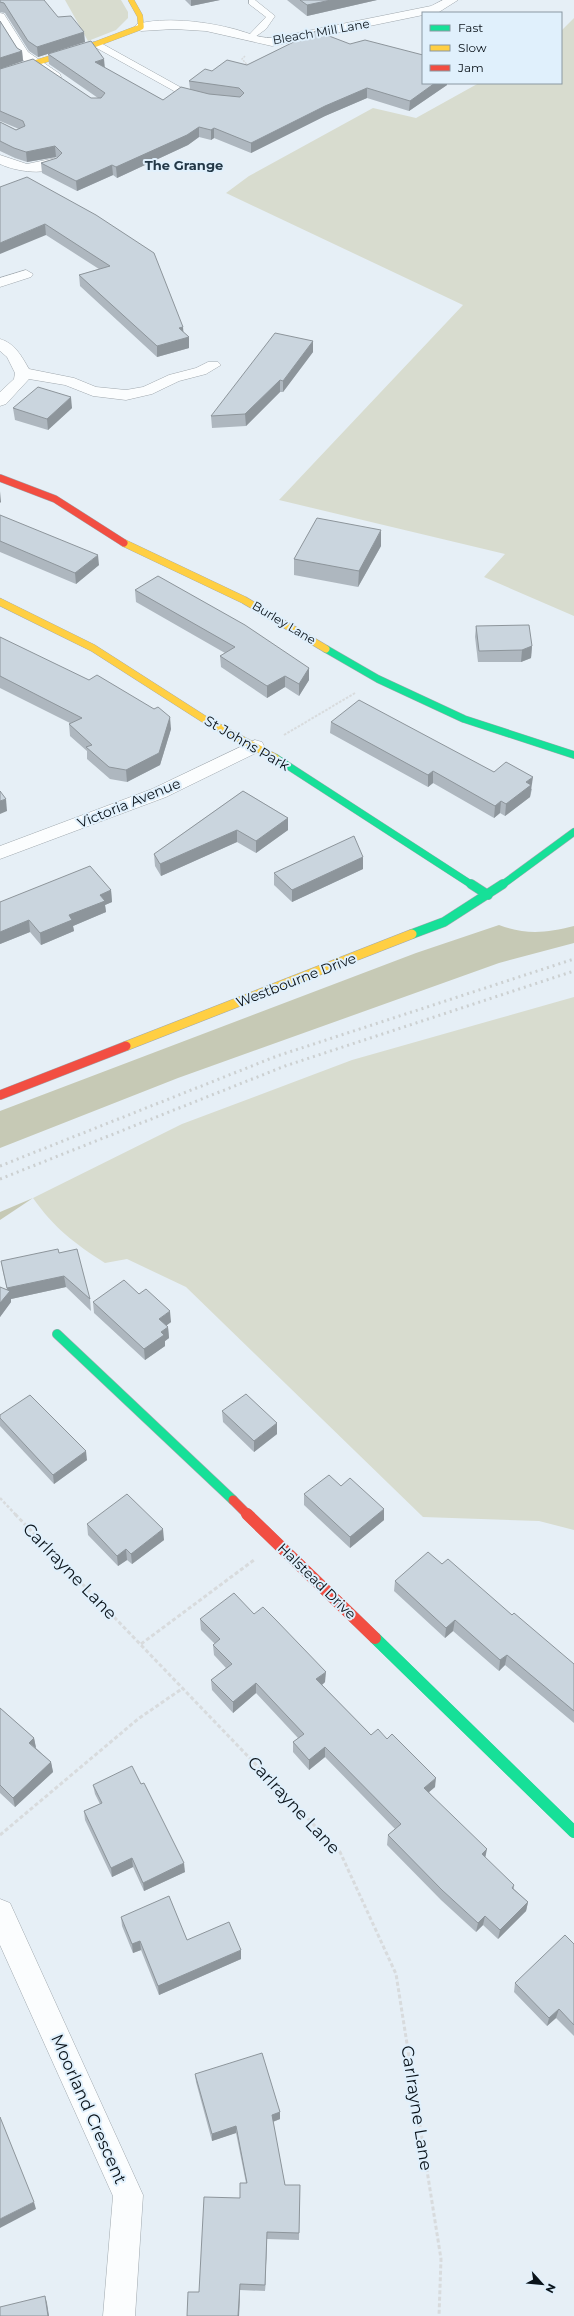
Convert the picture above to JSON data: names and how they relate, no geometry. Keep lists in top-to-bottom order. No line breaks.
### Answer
{"streets":{"street":["Bleach Mill Lane","Burley Lane","St Johns Park","Victoria Avenue","Westbourne Drive","Halstead Drive","Moorland Crescent"],"path":["Carlrayne Lane"]},"crossings":[["St Johns Park","Victoria Avenue"],["St Johns Park","Westbourne Drive"]],"districts":["The Grange"],"legend":["Fast","Slow","Jam"],"north":"bottom right"}
